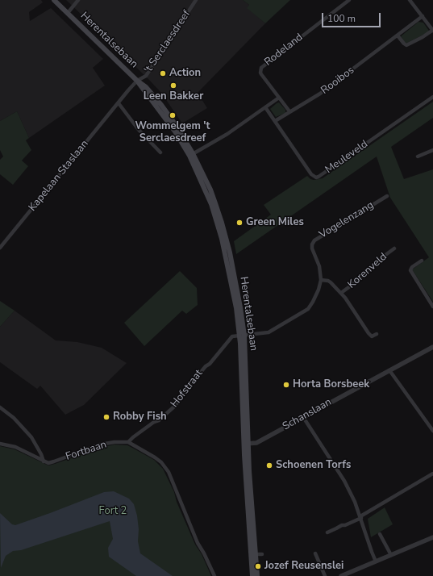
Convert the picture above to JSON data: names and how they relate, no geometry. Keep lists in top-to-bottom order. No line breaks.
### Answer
{"streets":{"main road":["Herentalsebaan"],"street":["'t Serclaesdreef","Rodeland","Rooibos","Meuleveld","Kapelaan Staslaan","Vogelenzang","Korenveld","Hofstraat","Schanslaan","Fortbaan"]},"crossings":[["Herentalsebaan","'t Serclaesdreef"],["Herentalsebaan","Kapelaan Staslaan"],["Herentalsebaan","Vogelenzang"],["Herentalsebaan","Hofstraat"],["Herentalsebaan","Schanslaan"],["'t Serclaesdreef","Kapelaan Staslaan"],["Rodeland","Rooibos"],["Rooibos","Meuleveld"],["Vogelenzang","Korenveld"],["Vogelenzang","Hofstraat"],["Hofstraat","Fortbaan"]],"parks":["Fort 2"],"places":["Action","Leen Bakker","Wommelgem 't Serclaesdreef","Green Miles","Horta Borsbeek","Robby Fish","Schoenen Torfs","Jozef Reusenslei"],"scale_bar":"100 m"}
